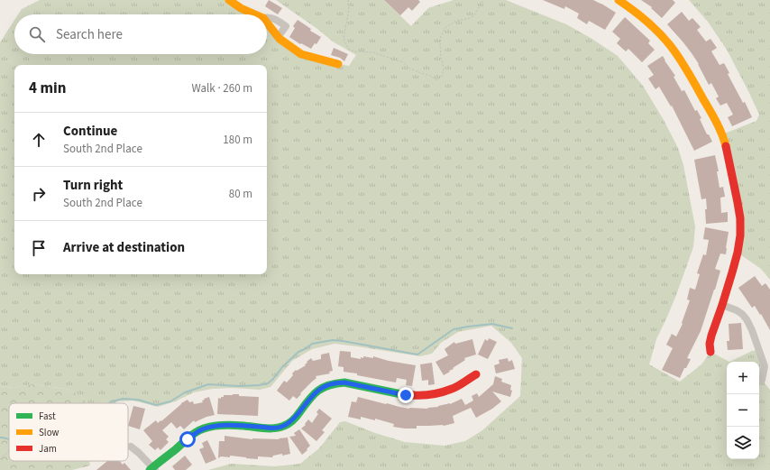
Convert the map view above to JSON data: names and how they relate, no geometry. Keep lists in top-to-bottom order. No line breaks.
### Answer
{"legend":["Fast","Slow","Jam"],"page":{"search":"Search here","heading":["4 min","Walk · 260 m"],"list":[["Continue","South 2nd Place","180 m"],["Turn right","South 2nd Place","80 m"],"Arrive at destination"],"map_buttons":["+","−"]}}
